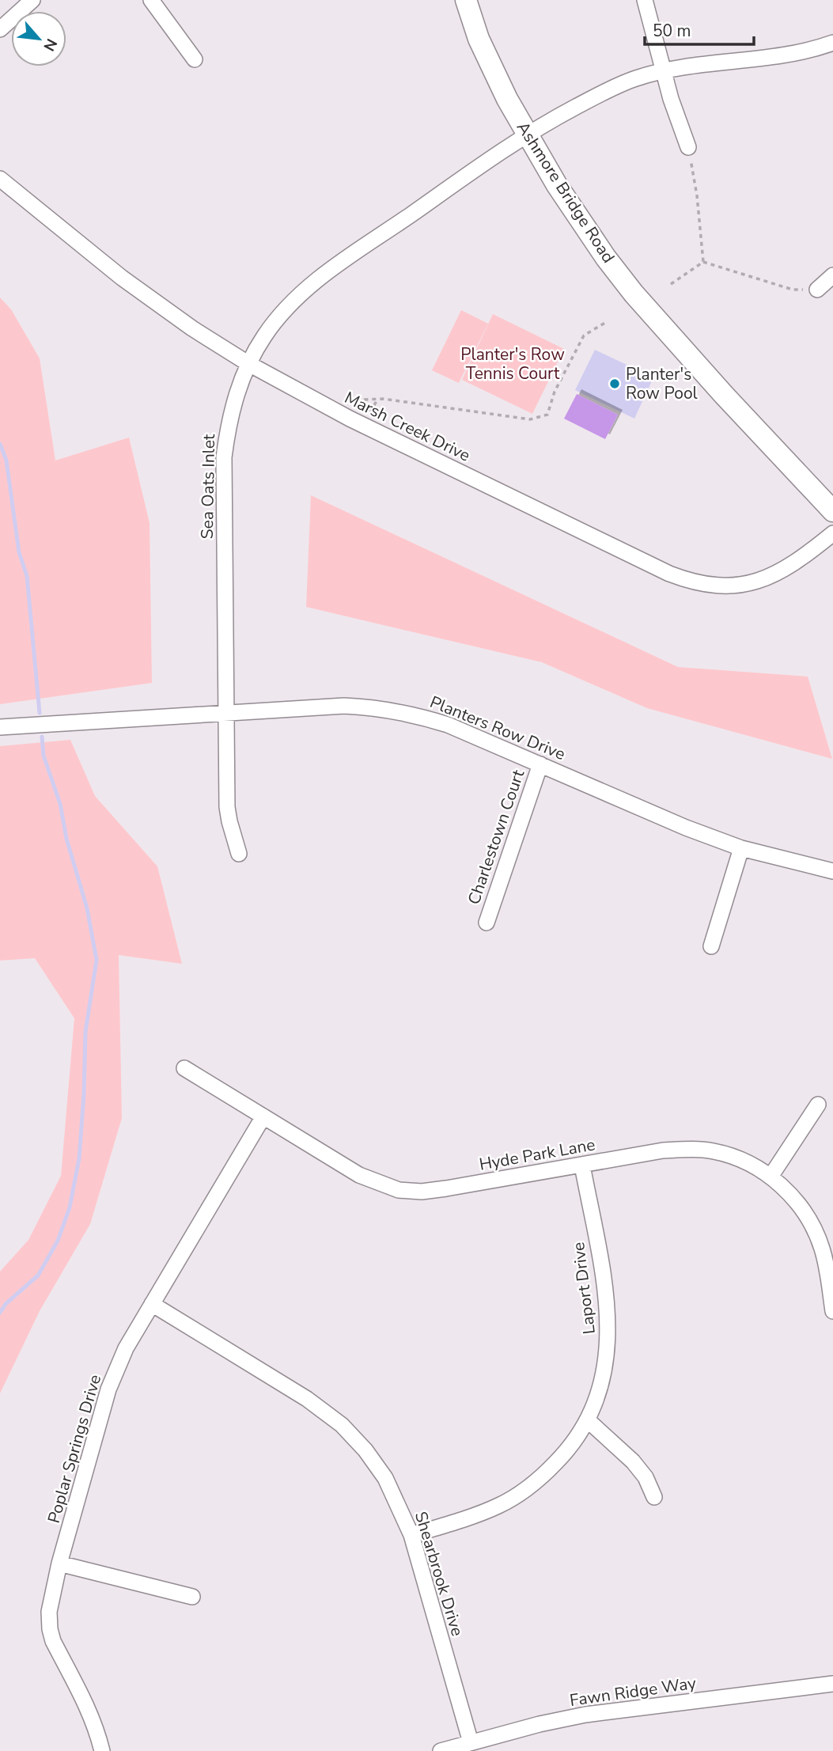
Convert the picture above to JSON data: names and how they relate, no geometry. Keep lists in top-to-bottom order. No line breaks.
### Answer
{"streets":{"main road":["Ashmore Bridge Road"],"street":["Marsh Creek Drive","Sea Oats Inlet","Planters Row Drive","Charlestown Court","Hyde Park Lane","Laport Drive","Poplar Springs Drive","Shearbrook Drive","Fawn Ridge Way"]},"crossings":[["Ashmore Bridge Road","Sea Oats Inlet"],["Marsh Creek Drive","Sea Oats Inlet"],["Sea Oats Inlet","Planters Row Drive"],["Planters Row Drive","Charlestown Court"],["Hyde Park Lane","Laport Drive"],["Hyde Park Lane","Poplar Springs Drive"],["Laport Drive","Shearbrook Drive"],["Poplar Springs Drive","Shearbrook Drive"],["Shearbrook Drive","Fawn Ridge Way"]],"parks":["Planter's Row Tennis Court"],"places":["Planter's Row Pool"],"scale_bar":"50 m","north":"bottom right"}
